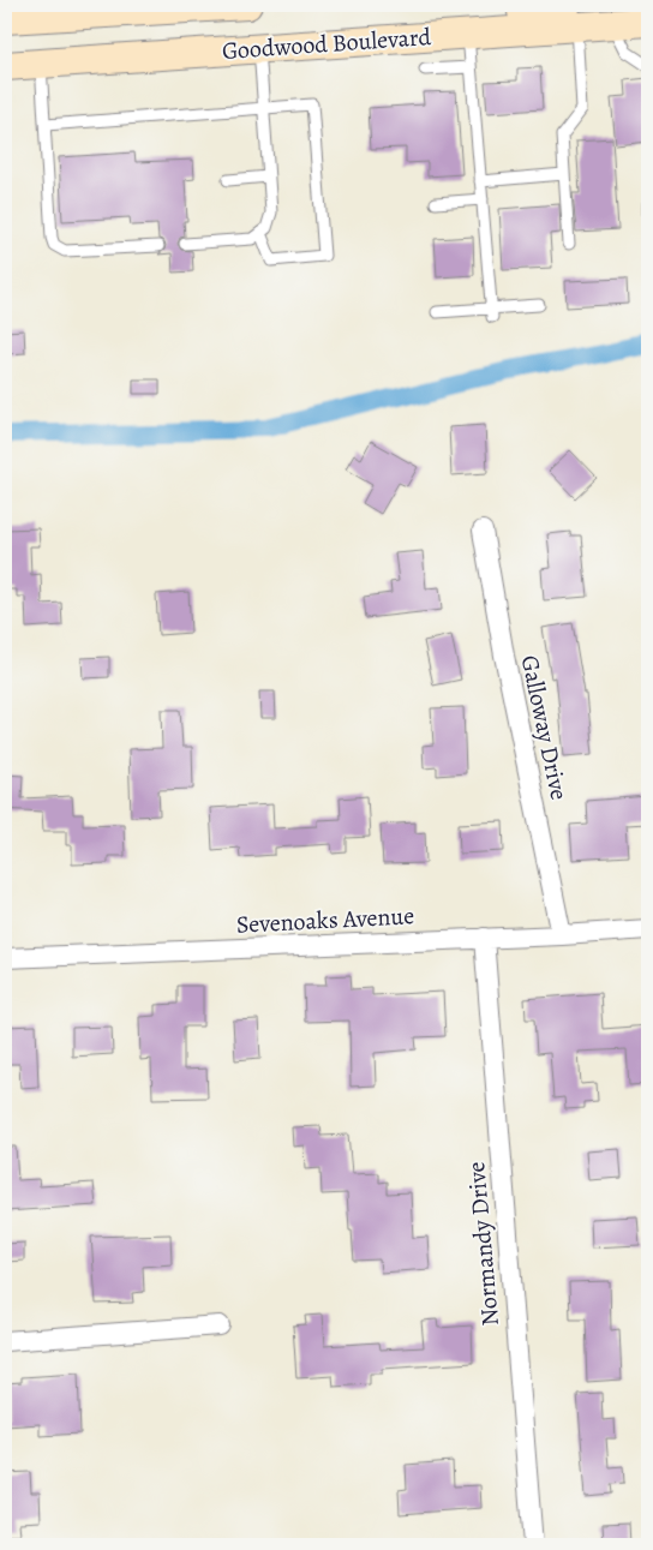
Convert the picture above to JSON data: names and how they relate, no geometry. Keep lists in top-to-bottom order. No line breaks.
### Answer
{"streets":{"main road":["Goodwood Boulevard"],"street":["Galloway Drive","Sevenoaks Avenue","Normandy Drive"]},"crossings":[["Galloway Drive","Sevenoaks Avenue"],["Sevenoaks Avenue","Normandy Drive"]]}
